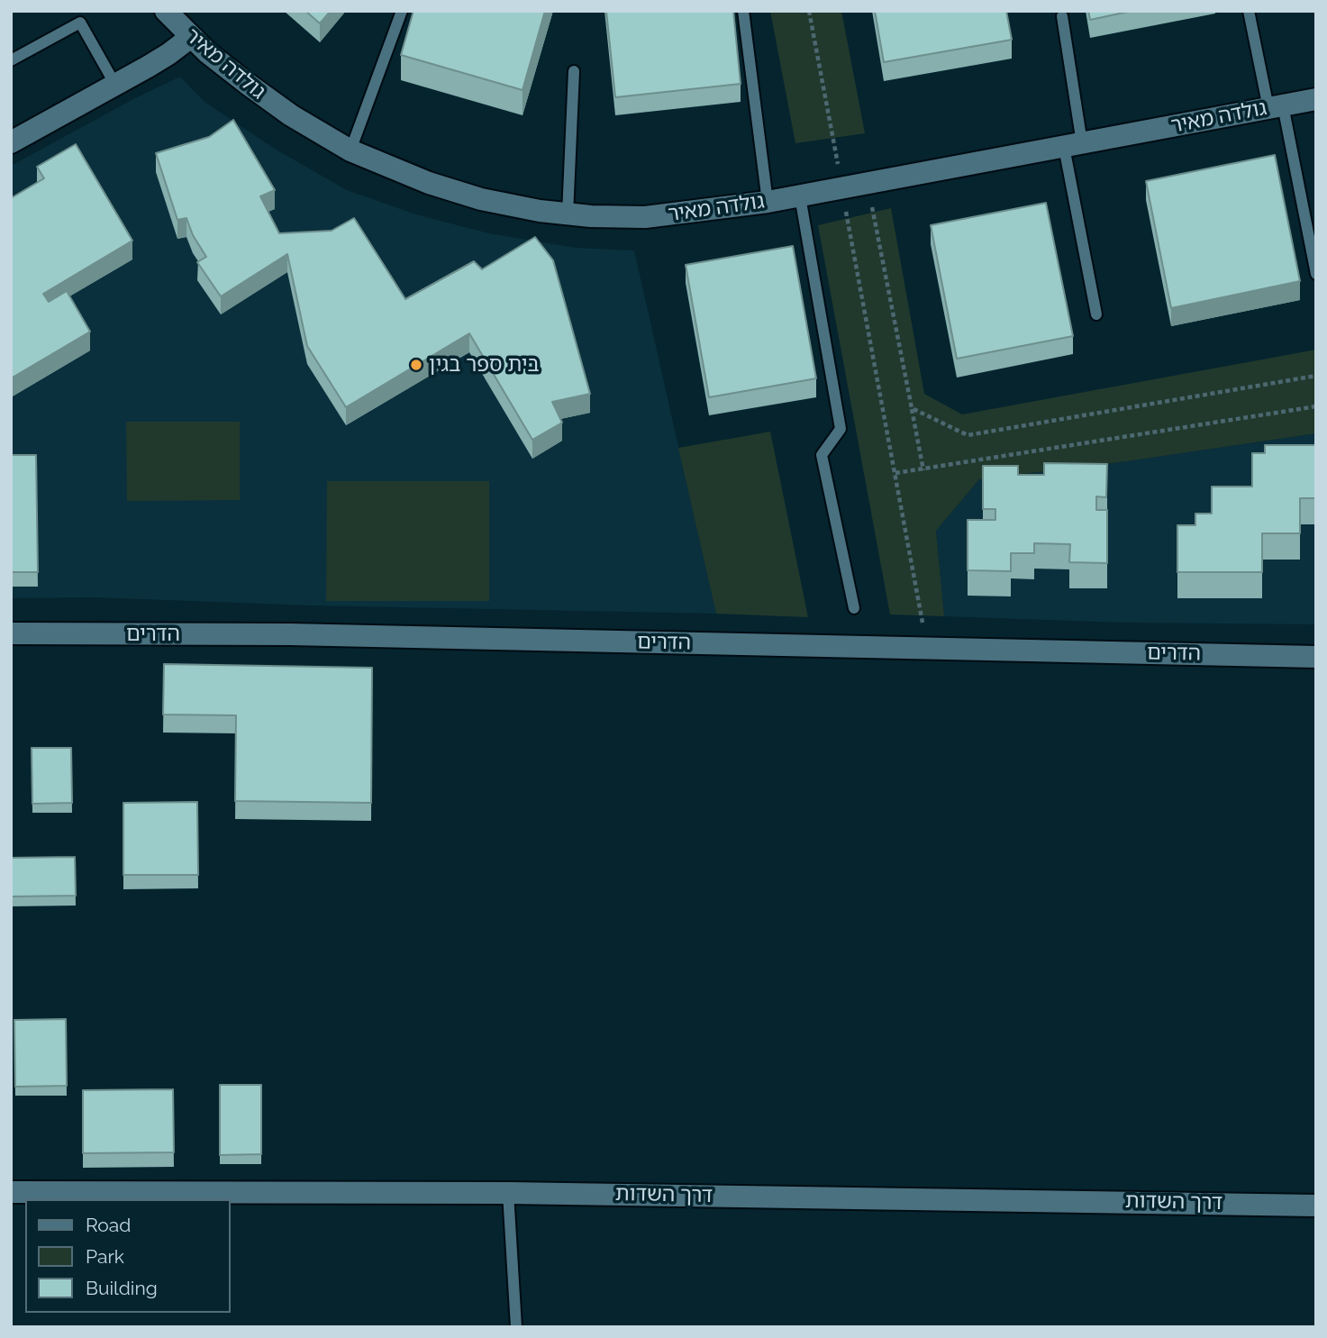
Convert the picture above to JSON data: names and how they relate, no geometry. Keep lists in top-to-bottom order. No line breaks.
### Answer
{"streets":{"street":["גולדה מאיר","הדרים","דרך השדות"]},"places":["בית ספר בגין"],"legend":["Road","Park","Building"]}
